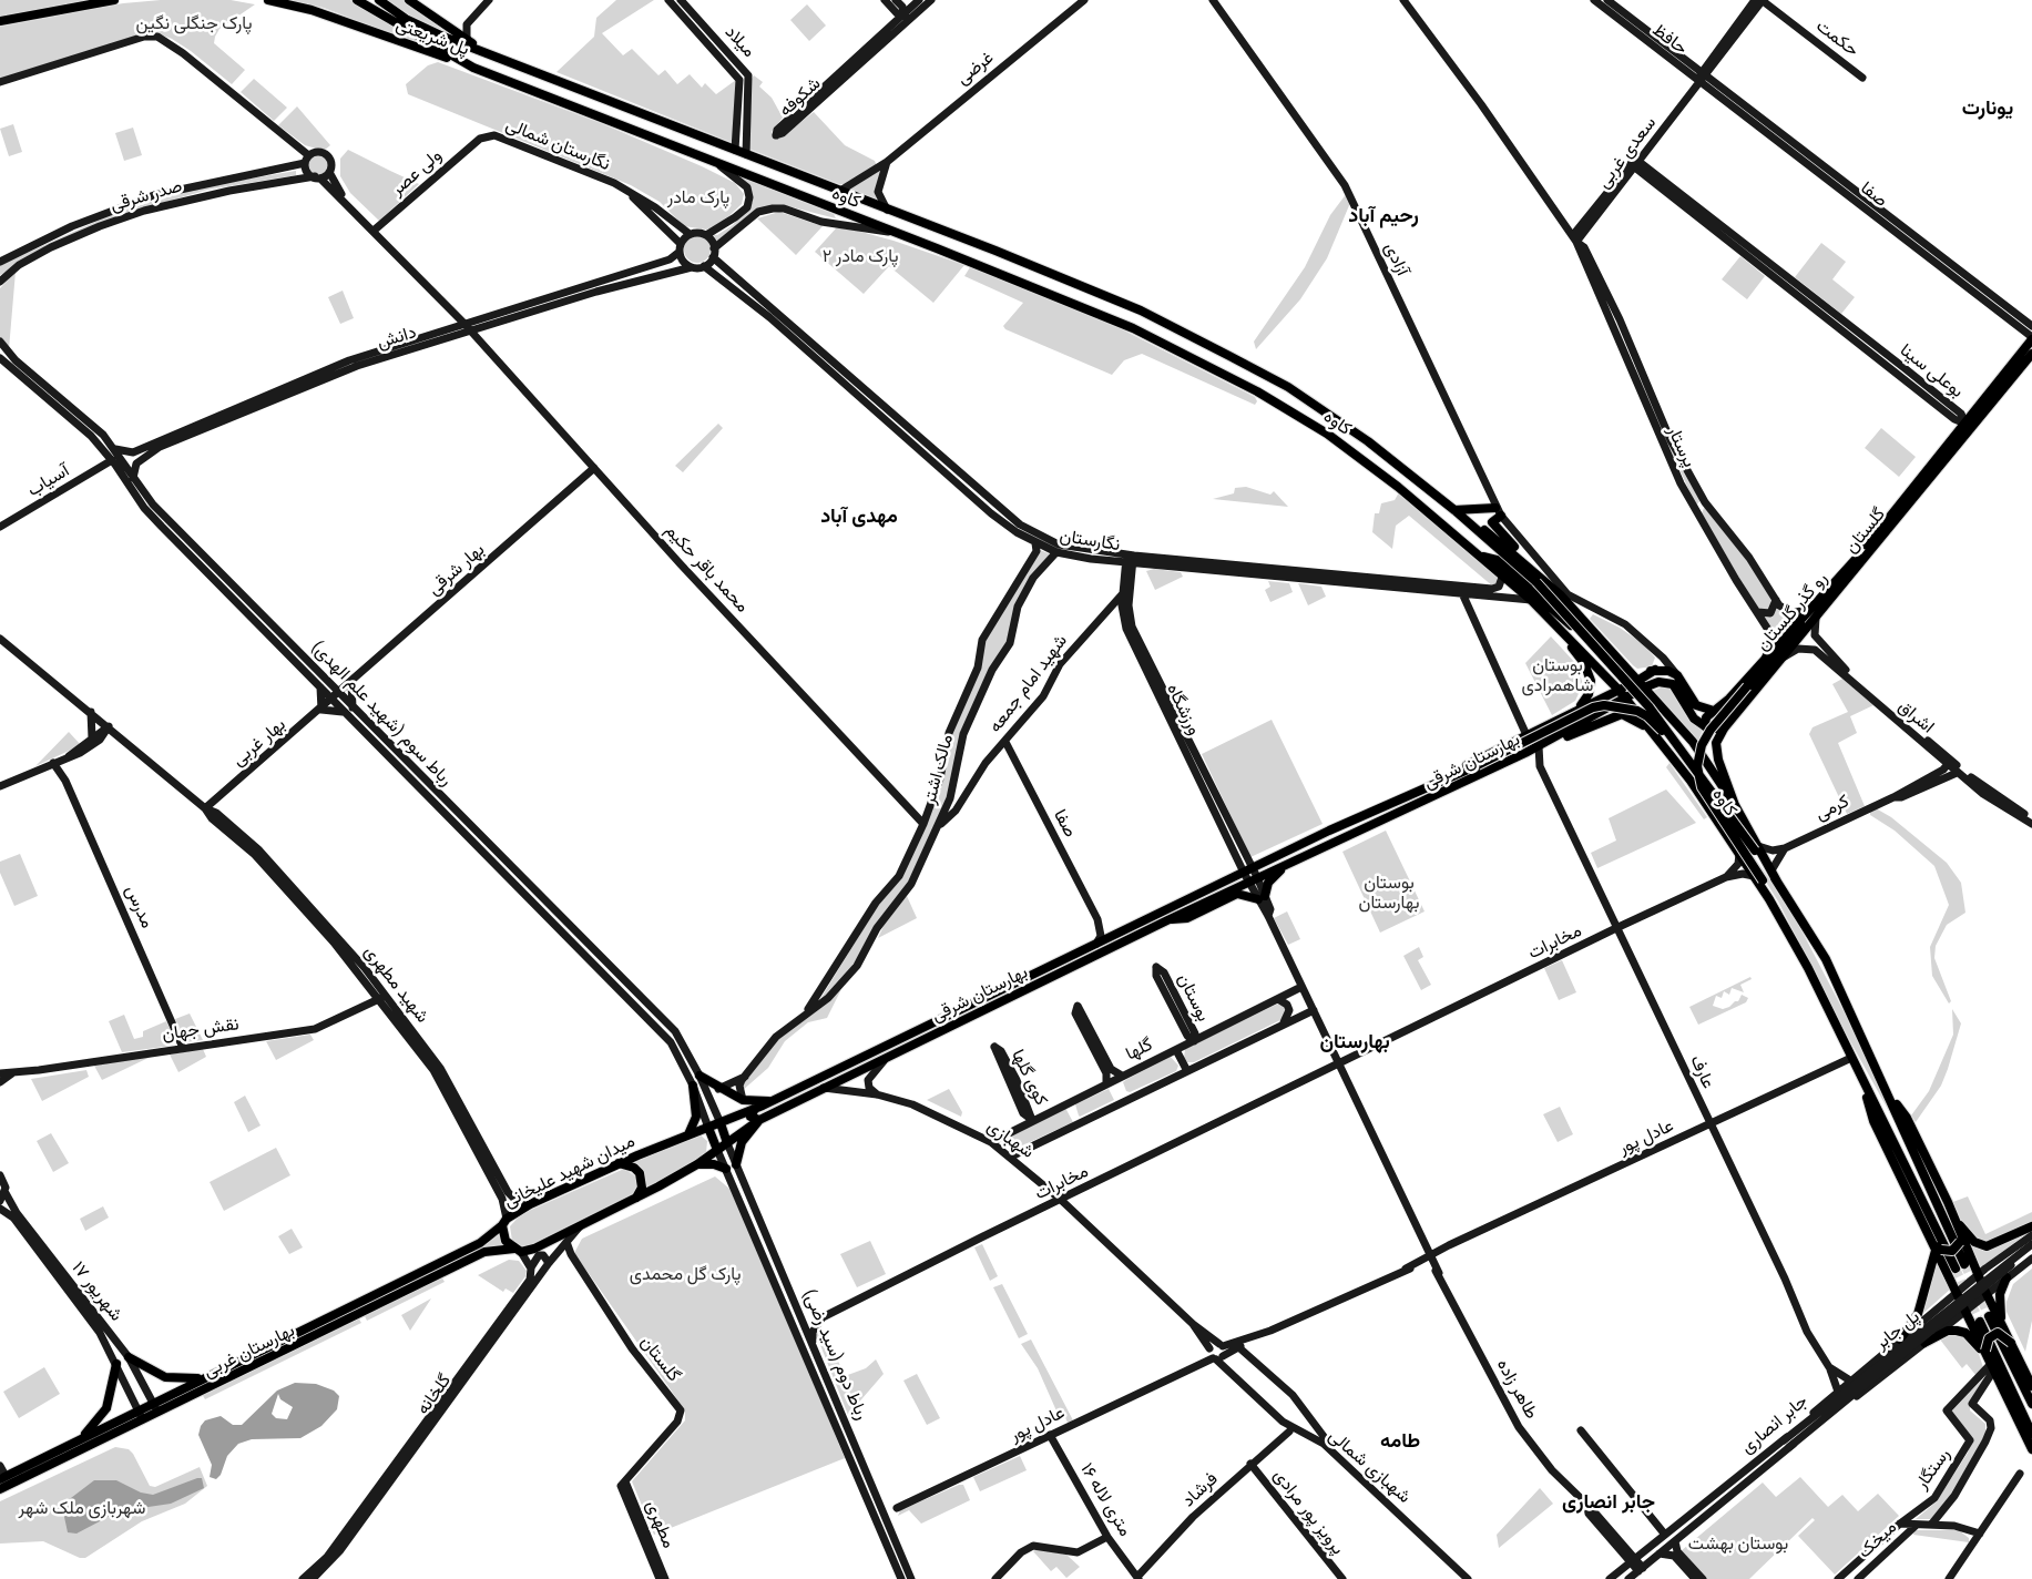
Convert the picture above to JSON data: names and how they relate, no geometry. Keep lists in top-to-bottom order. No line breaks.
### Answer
{"streets":{"main road":["پل شریعتی","کاوه","گلستان","رو گذر گلستان","بهارستان شرقی","میدان شهید علیخانی","بهارستان غربی"],"street":["حکمت","حافظ","میلاد","غرضی","شکوفه","نگارستان شمالی","سعدی غربی","ولی عصر","صفا","صدر شرقی","آزادی","دانش","بوعلی سینا","پرستار","آسیاب","نگارستان","محمد باقر حکیم","بهار شرقی","شهید امام جمعه","ورزشگاه","رباط سوم (شهید علم الهدی)","اشراق","بهار غربی","مالک اشتر","کرمی","مدرس","مخابرات","شهید مطهری","بوستان","نقش جهان","گلها","عارف","کوی گلها","عادل پور","شهبازی","۱۷ شهریور","پل جابر","رباط دوم (سید رضی)","طاهر زاده","گلخانه","جابر انصاری","شهبازی شمالی","رستگار","فرشاد","۱۶ متری لاله","پرویز پور مرادی","مطهری","میخک"]},"crossings":[["پل شریعتی","کاوه"],["حافظ","سعدی غربی"],["حافظ","صفا"],["میلاد","کاوه"],["غرضی","کاوه"],["نگارستان شمالی","ولی عصر"],["نگارستان شمالی","دانش"],["نگارستان شمالی","نگارستان"],["سعدی غربی","صفا"],["سعدی غربی","بوعلی سینا"],["سعدی غربی","پرستار"],["ولی عصر","محمد باقر حکیم"],["صفا","گلستان"],["صفا","شهید امام جمعه"],["کاوه","نگارستان"],["کاوه","رو گذر گلستان"],["کاوه","بهارستان شرقی"],["کاوه","کرمی"],["کاوه","عادل پور"],["دانش","نگارستان"],["دانش","محمد باقر حکیم"],["دانش","رباط سوم (شهید علم الهدی)"],["بوعلی سینا","گلستان"],["آسیاب","رباط سوم (شهید علم الهدی)"],["گلستان","رو گذر گلستان"],["گلستان","مطهری"],["نگارستان","ورزشگاه"],["نگارستان","مالک اشتر"],["محمد باقر حکیم","بهار شرقی"],["محمد باقر حکیم","مالک اشتر"],["بهار شرقی","رباط سوم (شهید علم الهدی)"],["بهار شرقی","بهار غربی"],["شهید امام جمعه","ورزشگاه"],["شهید امام جمعه","مالک اشتر"],["ورزشگاه","بهارستان شرقی"],["ورزشگاه","طاهر زاده"],["رباط سوم (شهید علم الهدی)","بهار غربی"],["رباط سوم (شهید علم الهدی)","بهارستان شرقی"],["رباط سوم (شهید علم الهدی)","میدان شهید علیخانی"],["اشراق","کرمی"],["بهار غربی","شهید مطهری"],["بهارستان شرقی","شهبازی"],["بهارستان شرقی","میدان شهید علیخانی"],["بهارستان شرقی","رباط دوم (سید رضی)"],["بهارستان شرقی","طاهر زاده"],["مدرس","نقش جهان"],["مخابرات","عارف"],["مخابرات","شهبازی"],["مخابرات","طاهر زاده"],["شهید مطهری","نقش جهان"],["شهید مطهری","میدان شهید علیخانی"],["شهید مطهری","بهارستان غربی"],["بوستان","گلها"],["گلها","کوی گلها"],["گلها","شهبازی"],["گلها","طاهر زاده"],["عارف","عادل پور"],["عارف","جابر انصاری"],["عادل پور","شهبازی"],["عادل پور","طاهر زاده"],["عادل پور","شهبازی شمالی"],["عادل پور","۱۶ متری لاله"],["شهبازی","شهبازی شمالی"],["میدان شهید علیخانی","بهارستان غربی"],["۱۷ شهریور","بهارستان غربی"],["پل جابر","جابر انصاری"],["طاهر زاده","جابر انصاری"],["فرشاد","۱۶ متری لاله"],["فرشاد","پرویز پور مرادی"]],"districts":["یونارت","رحیم آباد","مهدی آباد","بهارستان","طامه","جابر انصاری"],"parks":["پارک جنگلی نگین","پارک مادر","پارک مادر ۲","بوستان شاهمرادی","بوستان بهارستان","پارک گل محمدی","شهربازی ملک شهر","بوستان بهشت"]}
